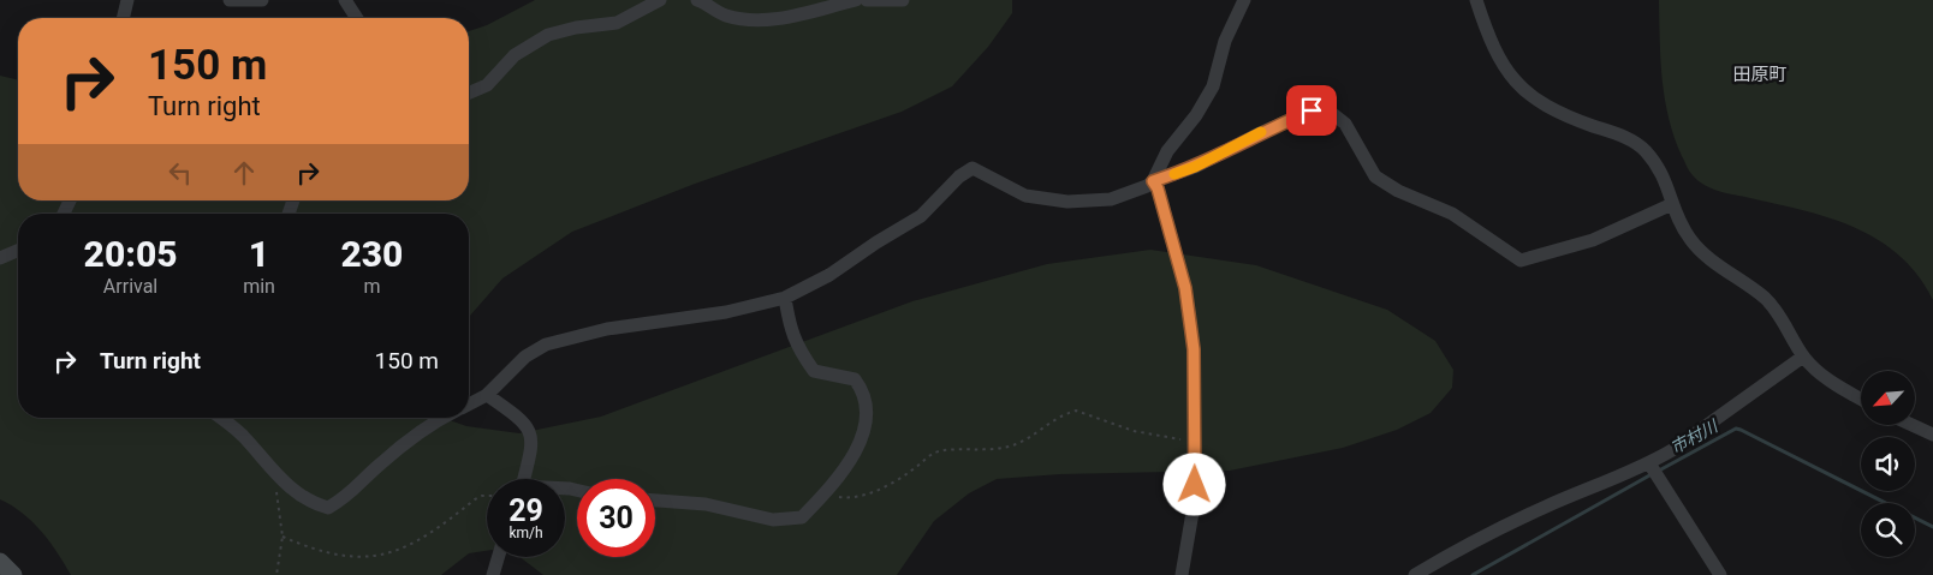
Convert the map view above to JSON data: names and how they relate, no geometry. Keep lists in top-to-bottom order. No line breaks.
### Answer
{"districts":["田原町"],"water":["市村川"],"north":"bottom left","page":{"turn":["150 m","Turn right"],"eta":["20:05","Arrival","1","min","230","m"],"list":[{"name":"Turn right","value":"150 m"}],"speed":"29 km/h","limit":"30"}}
